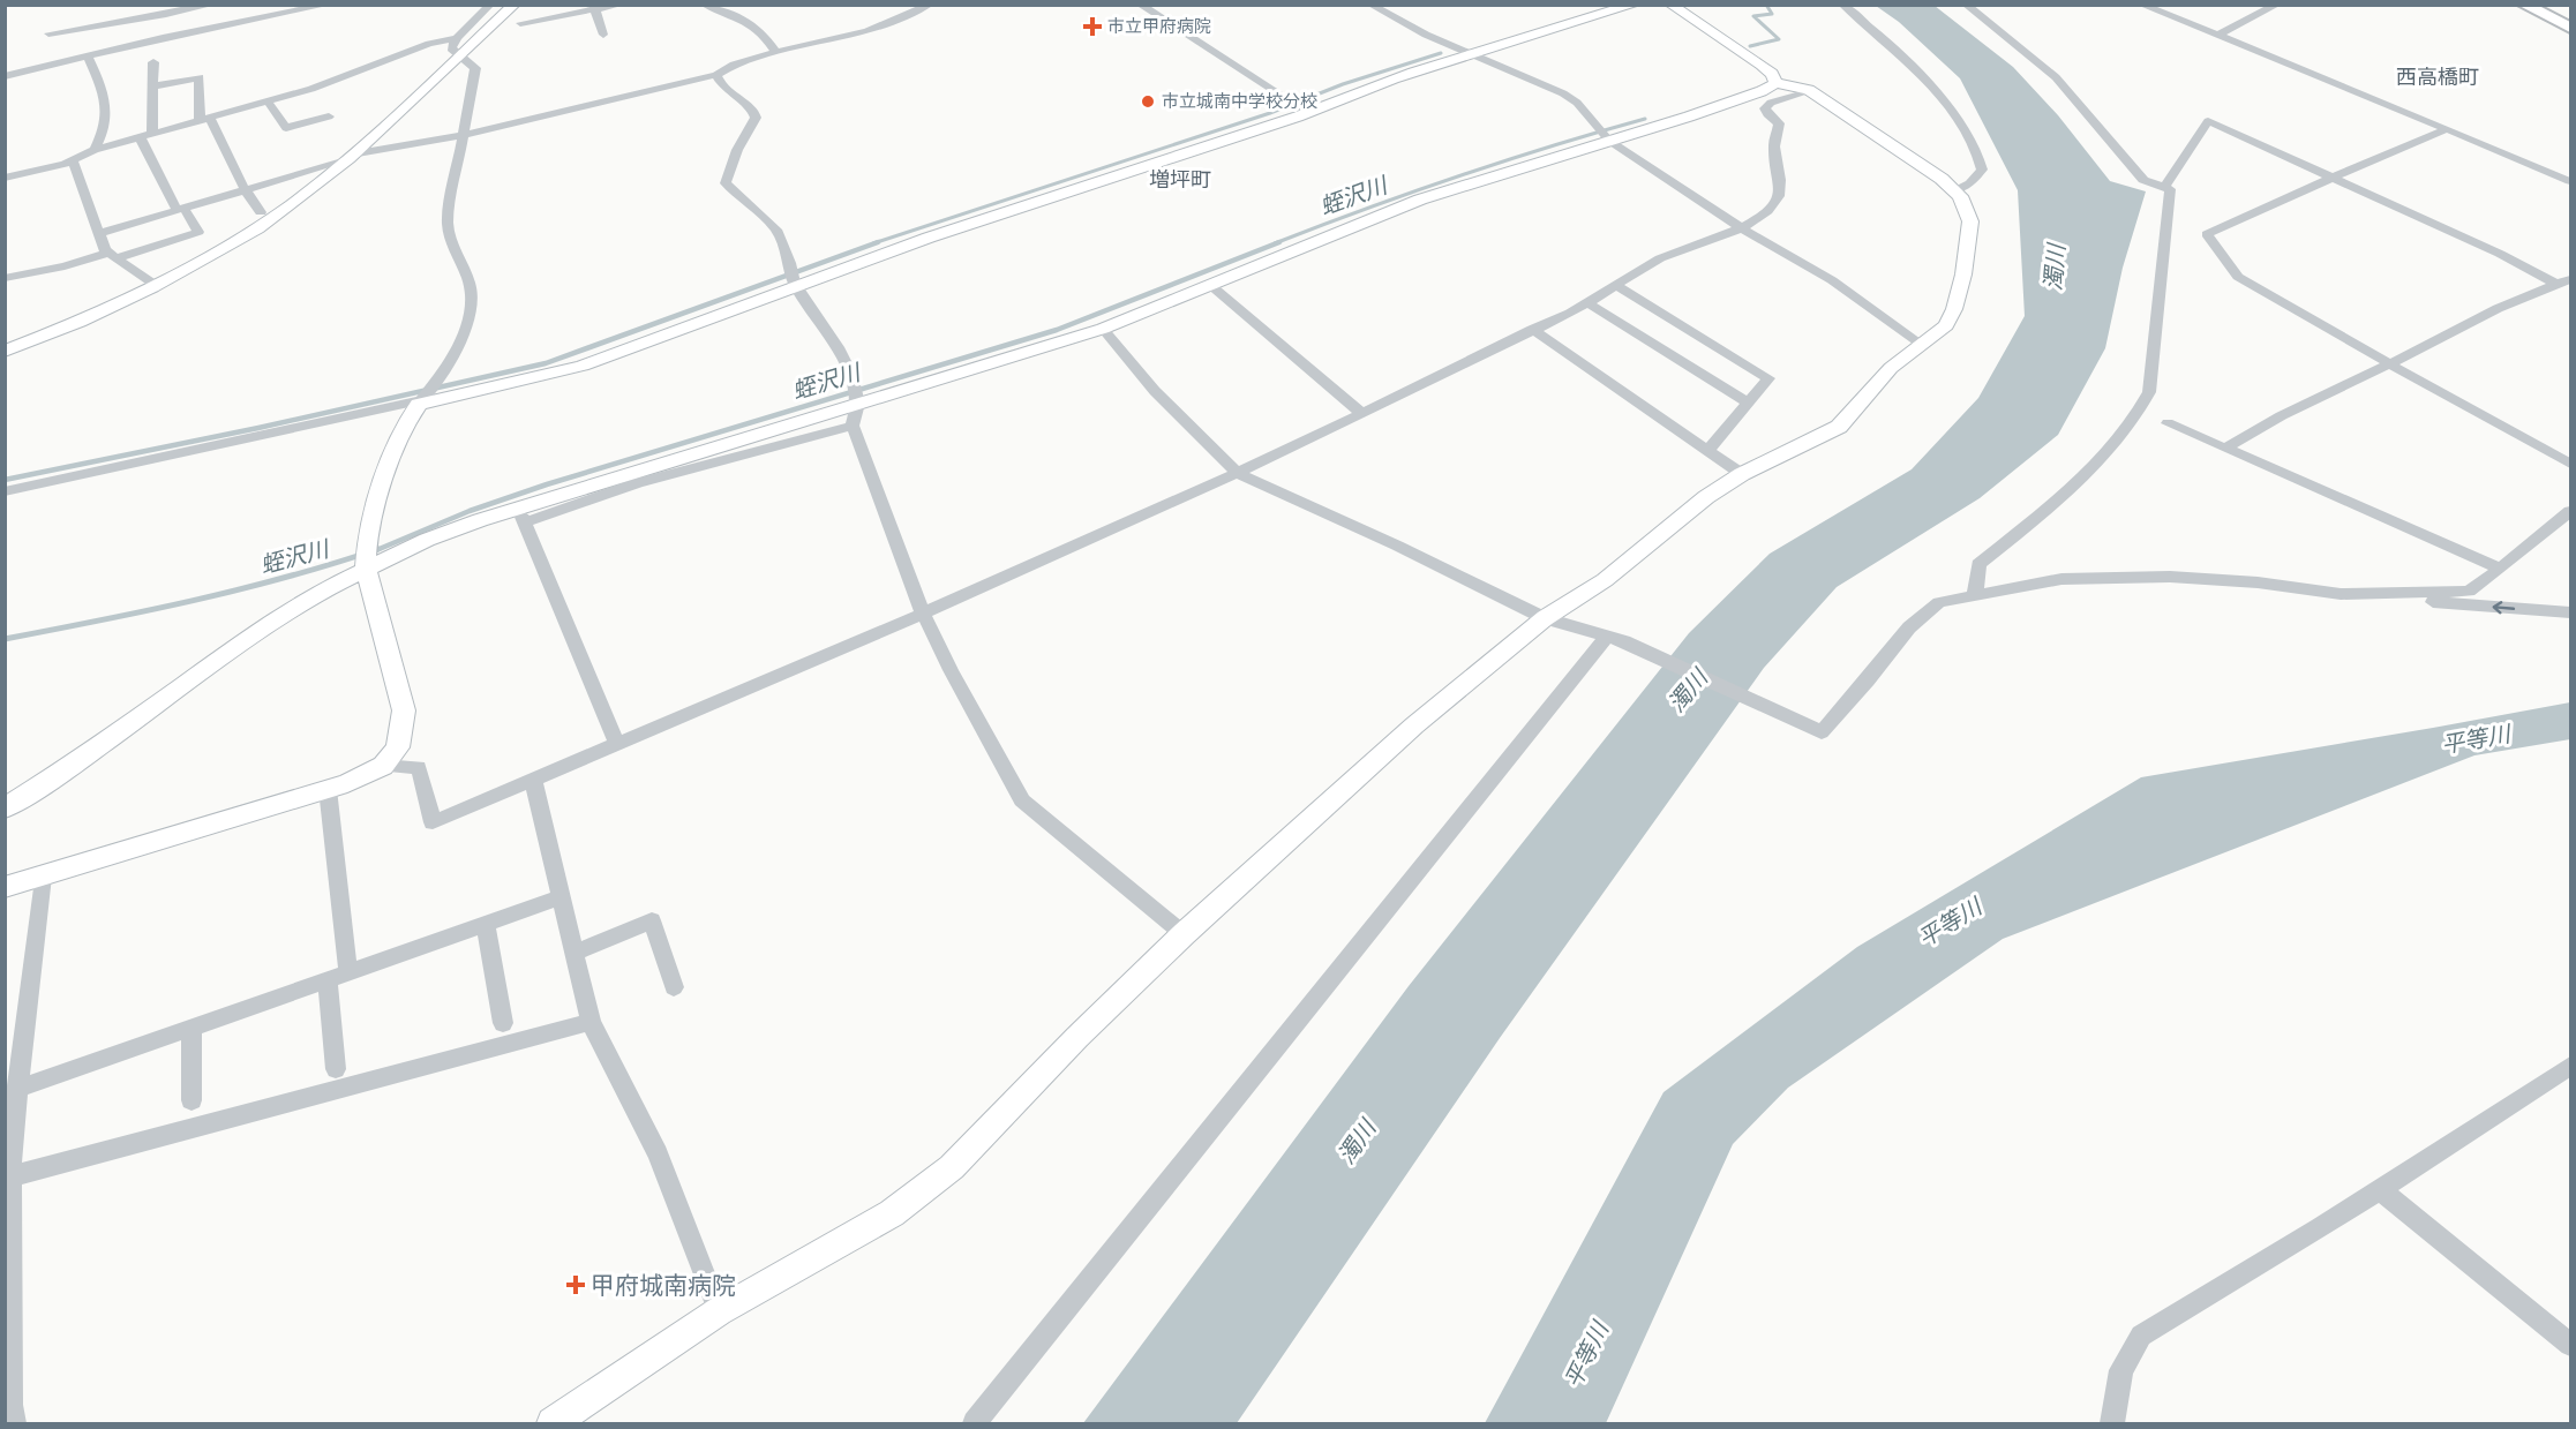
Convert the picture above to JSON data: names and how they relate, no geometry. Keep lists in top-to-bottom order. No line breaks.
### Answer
{"districts":["西高橋町","増坪町"],"water":["蛭沢川","濁川","平等川"],"places":{"health":["市立甲府病院","甲府城南病院"],"other":["市立城南中学校分校"]}}
